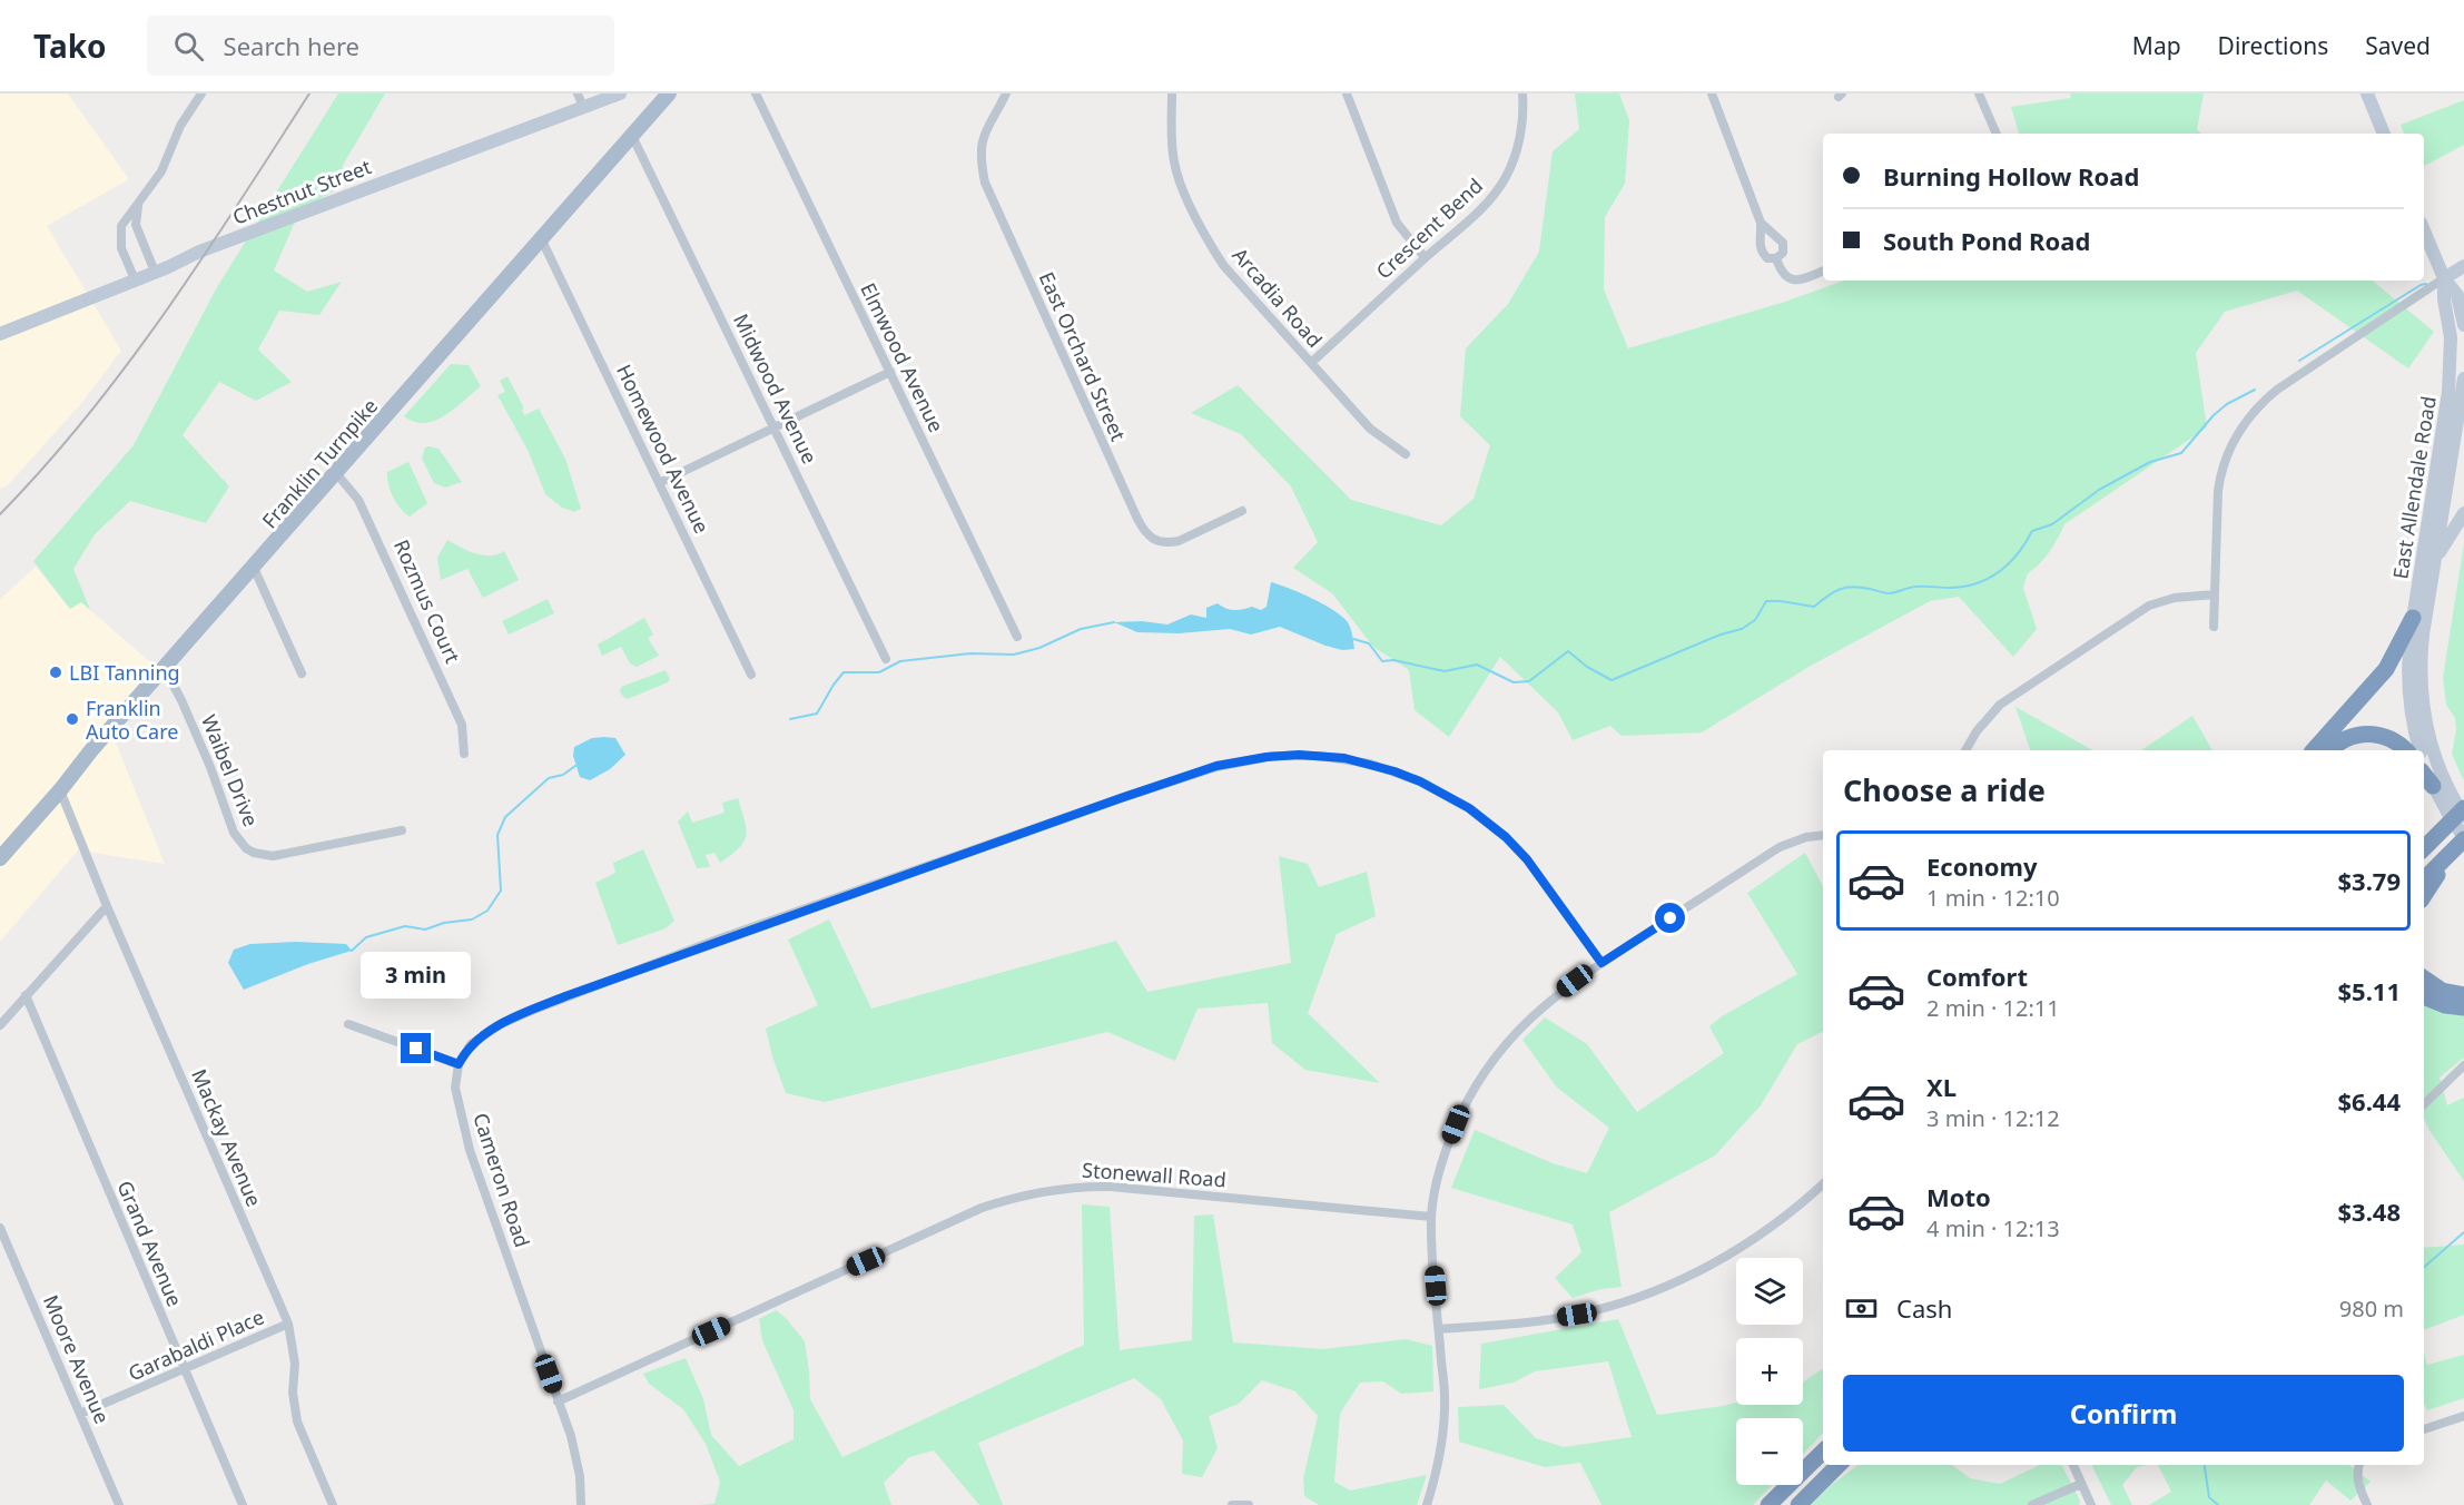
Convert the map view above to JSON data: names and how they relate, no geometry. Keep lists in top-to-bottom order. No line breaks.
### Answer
{"streets":{"main road":["Chestnut Street","Franklin Turnpike","East Allendale Road"],"street":["Crescent Bend","Arcadia Road","East Orchard Street","Elmwood Avenue","Midwood Avenue","Homewood Avenue","Rozmus Court","Waibel Drive","Mackay Avenue","Stonewall Road","Cameron Road","Grand Avenue","Garabaldi Place","Moore Avenue"]},"crossings":[["Crescent Bend","Arcadia Road"],["Midwood Avenue","Franklin Turnpike"],["Homewood Avenue","Franklin Turnpike"],["Franklin Turnpike","Rozmus Court"],["Franklin Turnpike","Waibel Drive"],["Franklin Turnpike","Mackay Avenue"],["Mackay Avenue","Garabaldi Place"],["Stonewall Road","Cameron Road"],["Grand Avenue","Garabaldi Place"],["Garabaldi Place","Moore Avenue"]],"places":["LBI Tanning","Franklin Auto Care"],"page":{"header":"Tako","search":"Search here","nav":["Map","Directions","Saved"],"banner":["Burning Hollow Road","South Pond Road"],"heading":"Choose a ride","list":[{"name":"Economy","note":"1 min · 12:10","value":"$3.79"},{"name":"Comfort","note":"2 min · 12:11","value":"$5.11"},{"name":"XL","note":"3 min · 12:12","value":"$6.44"},{"name":"Moto","note":"4 min · 12:13","value":"$3.48"}],"bubble":"3 min","map_buttons":["+","−"],"pay":["Cash","980 m"],"buttons":"Confirm"}}
